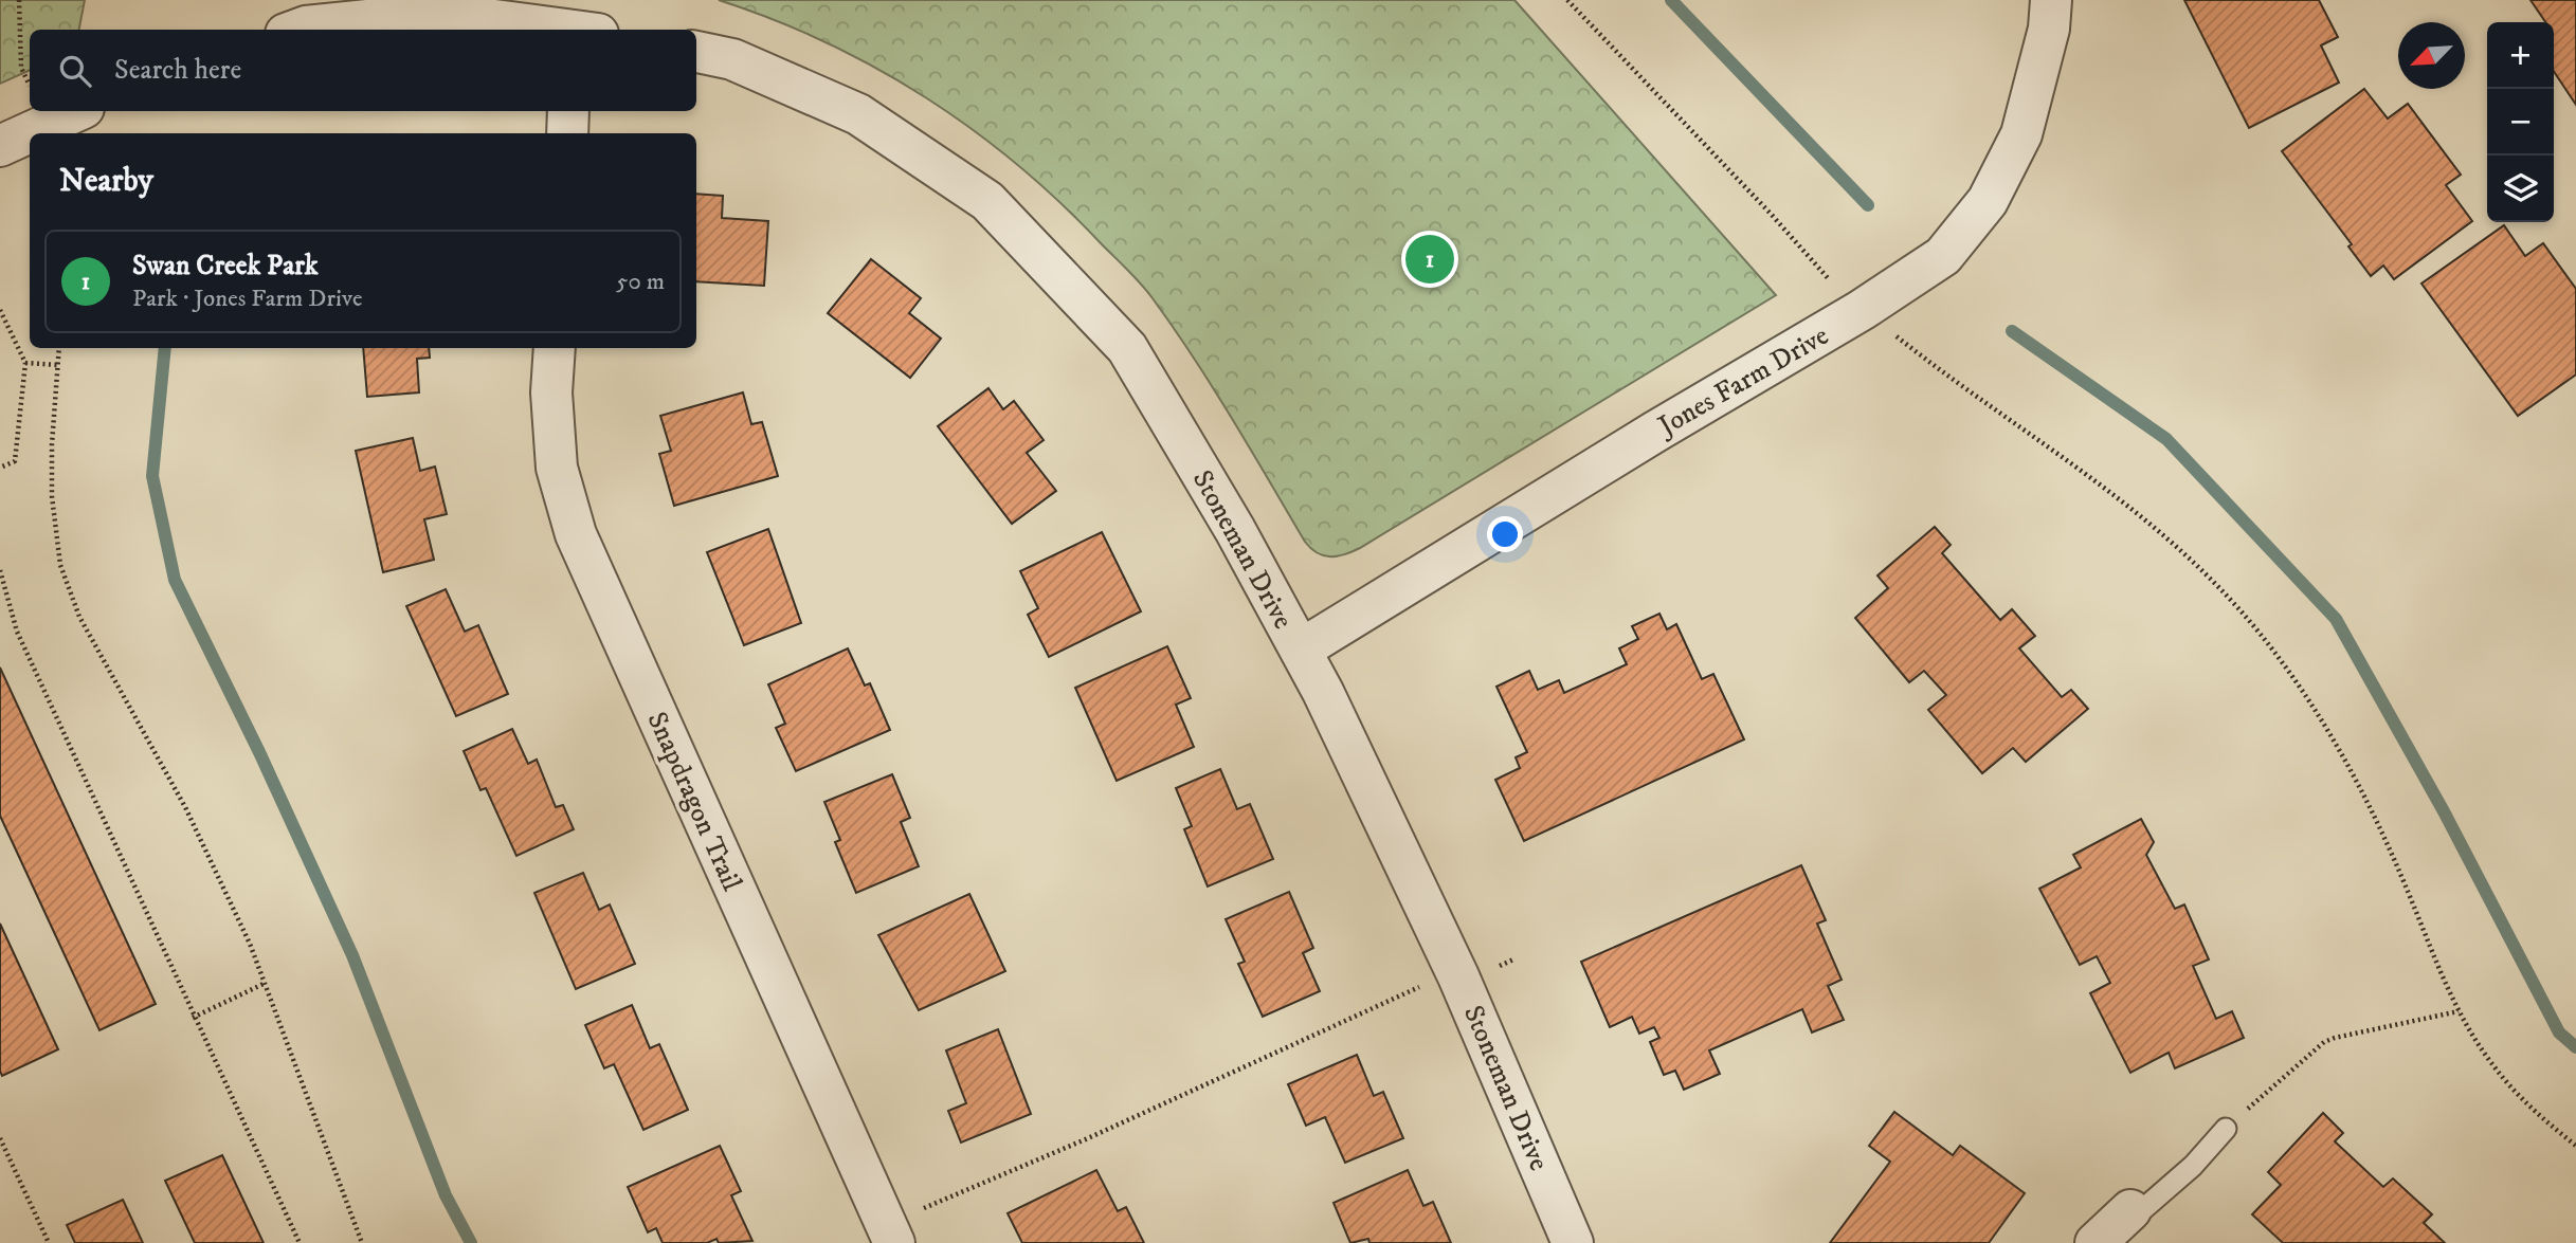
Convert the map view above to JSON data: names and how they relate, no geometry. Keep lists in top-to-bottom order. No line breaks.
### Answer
{"streets":{"street":["Jones Farm Drive","Stoneman Drive","Snapdragon Trail"]},"crossings":[["Jones Farm Drive","Stoneman Drive"]],"north":"bottom left","page":{"map_buttons":["+","−"],"search":"Search here","heading":"Nearby","list":[{"mark":"1","name":"Swan Creek Park","note":"Park · Jones Farm Drive","value":"50 m"}],"pins":"1"}}
